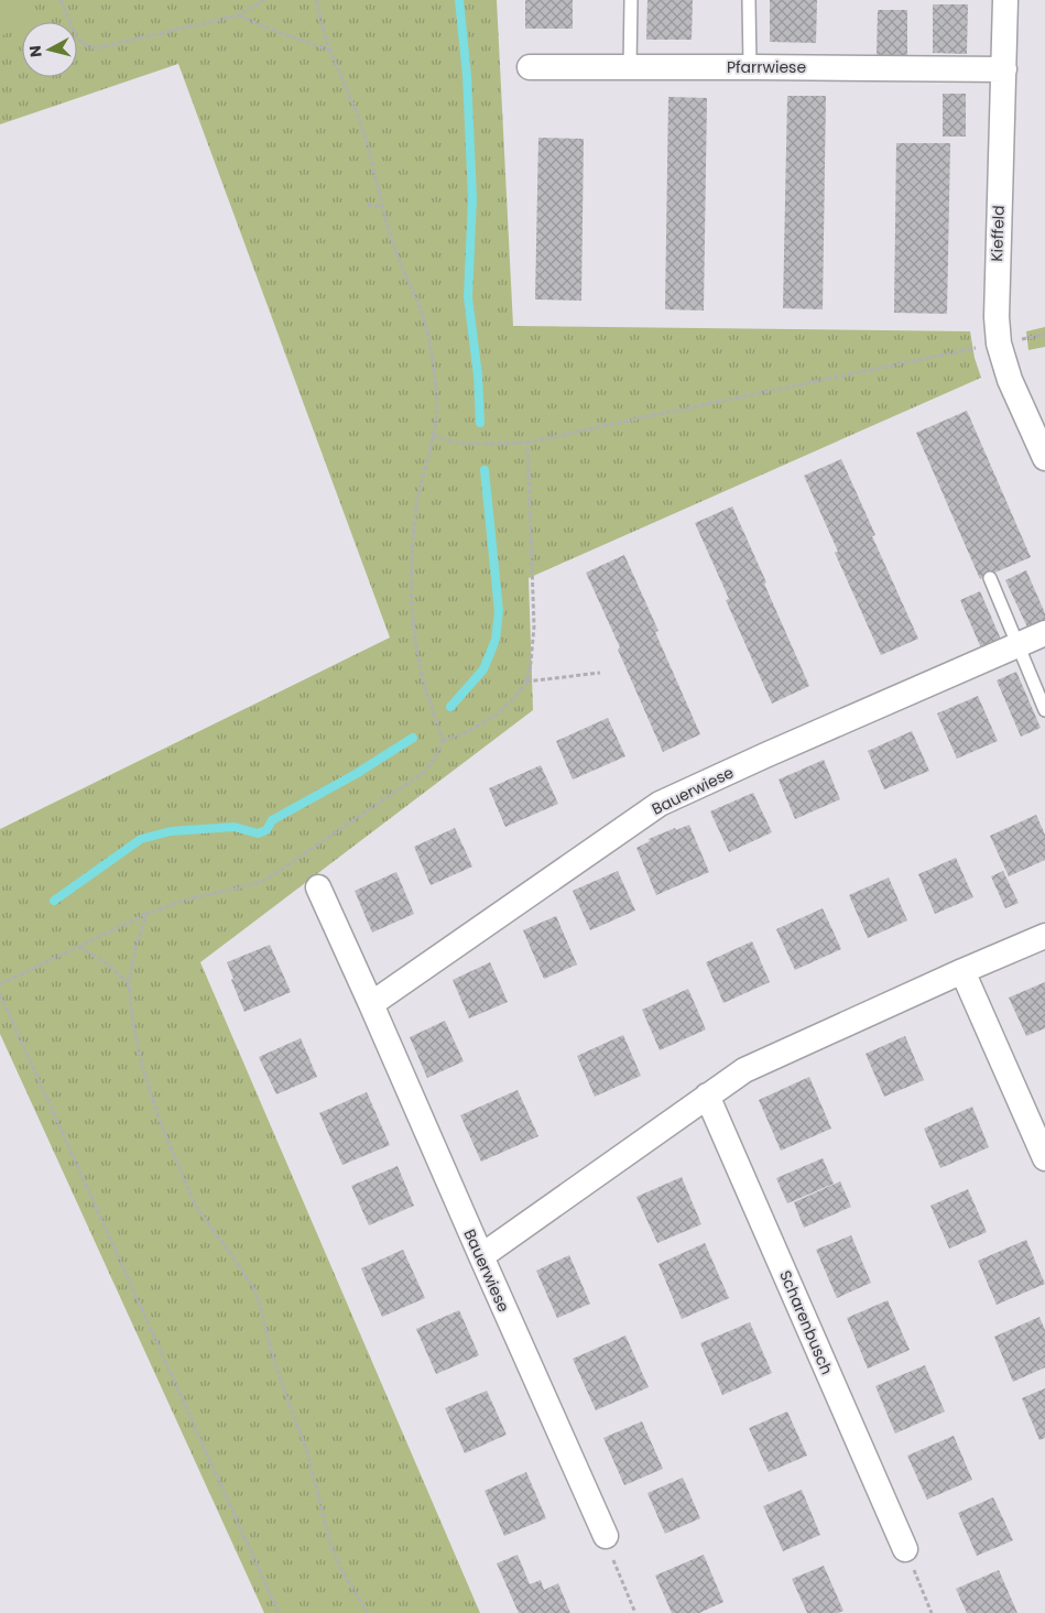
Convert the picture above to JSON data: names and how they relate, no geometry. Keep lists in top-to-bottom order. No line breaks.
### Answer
{"streets":{"street":["Pfarrwiese","Kieffeld","Bauerwiese","Scharenbusch"]},"crossings":[["Pfarrwiese","Kieffeld"]],"north":"left"}
